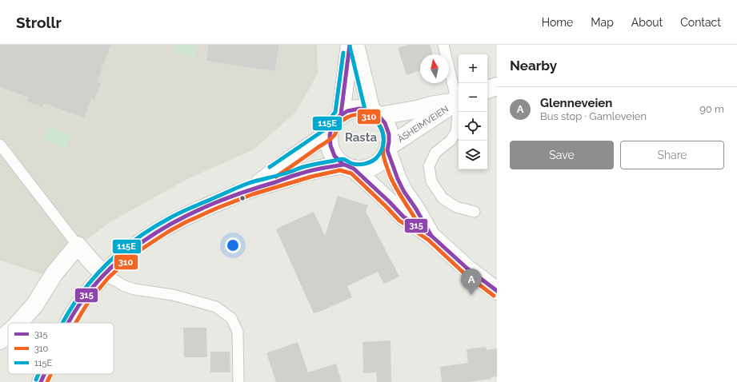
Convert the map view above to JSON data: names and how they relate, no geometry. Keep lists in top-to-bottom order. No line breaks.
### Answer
{"streets":{"street":["ÅSHEIMVEIEN"]},"districts":["Rasta"],"lines":["transit line 315","transit line 115E","transit line 310"],"legend":["315","310","115E"],"north":"top","page":{"header":"Strollr","nav":["Home","Map","About","Contact"],"heading":"Nearby","map_buttons":["+","−"],"list":[{"mark":"A","name":"Glenneveien","note":"Bus stop · Gamleveien","value":"90 m"}],"buttons":["Save","Share"],"pins":"A"}}
